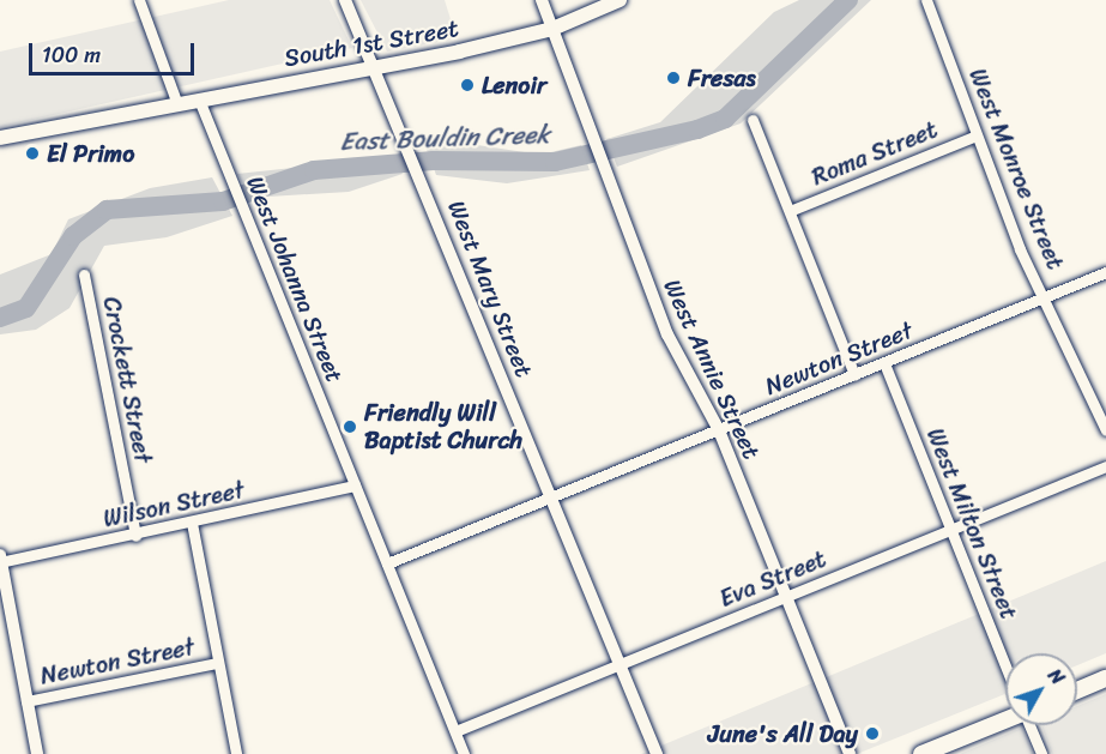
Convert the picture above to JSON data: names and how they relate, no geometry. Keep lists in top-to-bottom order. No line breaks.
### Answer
{"streets":{"main road":["South 1st Street"],"street":["Roma Street","West Monroe Street","West Johanna Street","West Mary Street","Newton Street","West Annie Street","Crockett Street","Wilson Street","West Milton Street","Eva Street"]},"crossings":[["South 1st Street","West Johanna Street"],["South 1st Street","West Mary Street"],["South 1st Street","West Annie Street"],["Roma Street","West Monroe Street"],["West Monroe Street","Newton Street"],["West Johanna Street","Newton Street"],["West Johanna Street","Wilson Street"],["West Johanna Street","Eva Street"],["West Mary Street","Newton Street"],["West Mary Street","Eva Street"],["Newton Street","West Annie Street"],["Newton Street","West Milton Street"],["West Annie Street","Eva Street"],["Crockett Street","Wilson Street"],["West Milton Street","Eva Street"]],"water":["East Bouldin Creek"],"places":["Fresas","Lenoir","El Primo","Friendly Will Baptist Church","June's All Day"],"scale_bar":"100 m","north":"top right"}
